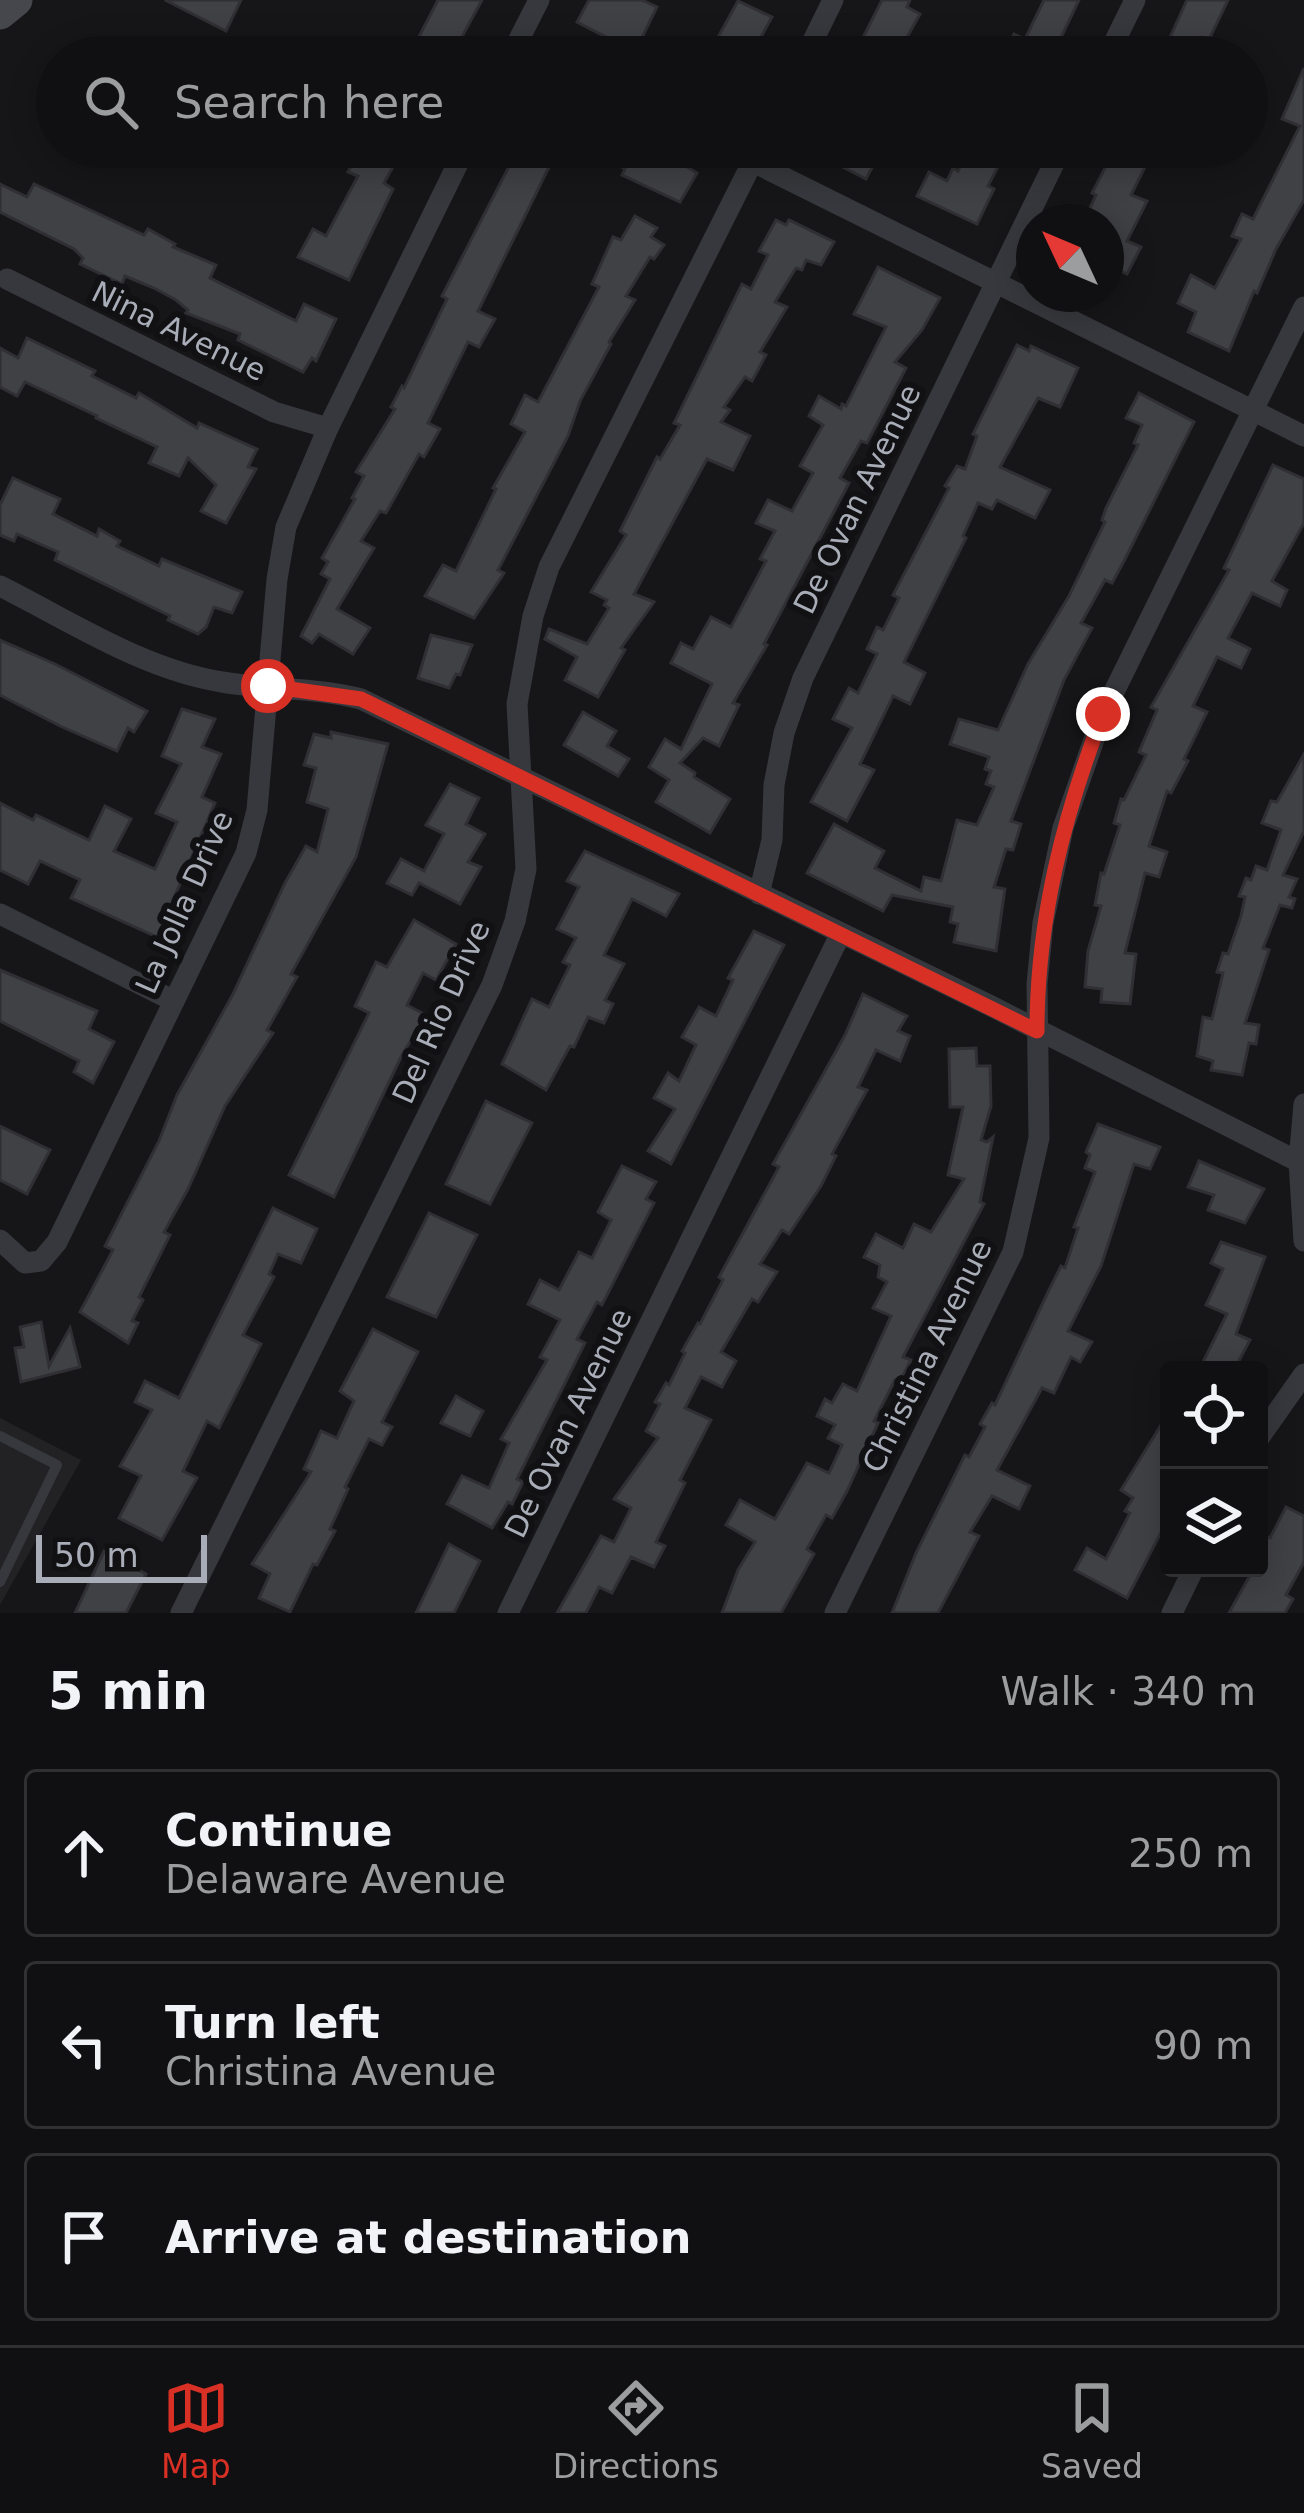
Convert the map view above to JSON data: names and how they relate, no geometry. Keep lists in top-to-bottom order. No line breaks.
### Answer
{"streets":{"street":["Nina Avenue","De Ovan Avenue","La Jolla Drive","Del Rio Drive","Christina Avenue"]},"crossings":[["Nina Avenue","La Jolla Drive"]],"scale_bar":"50 m","north":"top left","page":{"search":"Search here","scale":"50 m","heading":["5 min","Walk · 340 m"],"list":[["Continue","Delaware Avenue","250 m"],["Turn left","Christina Avenue","90 m"],"Arrive at destination"],"nav":["Map","Directions","Saved"]}}
